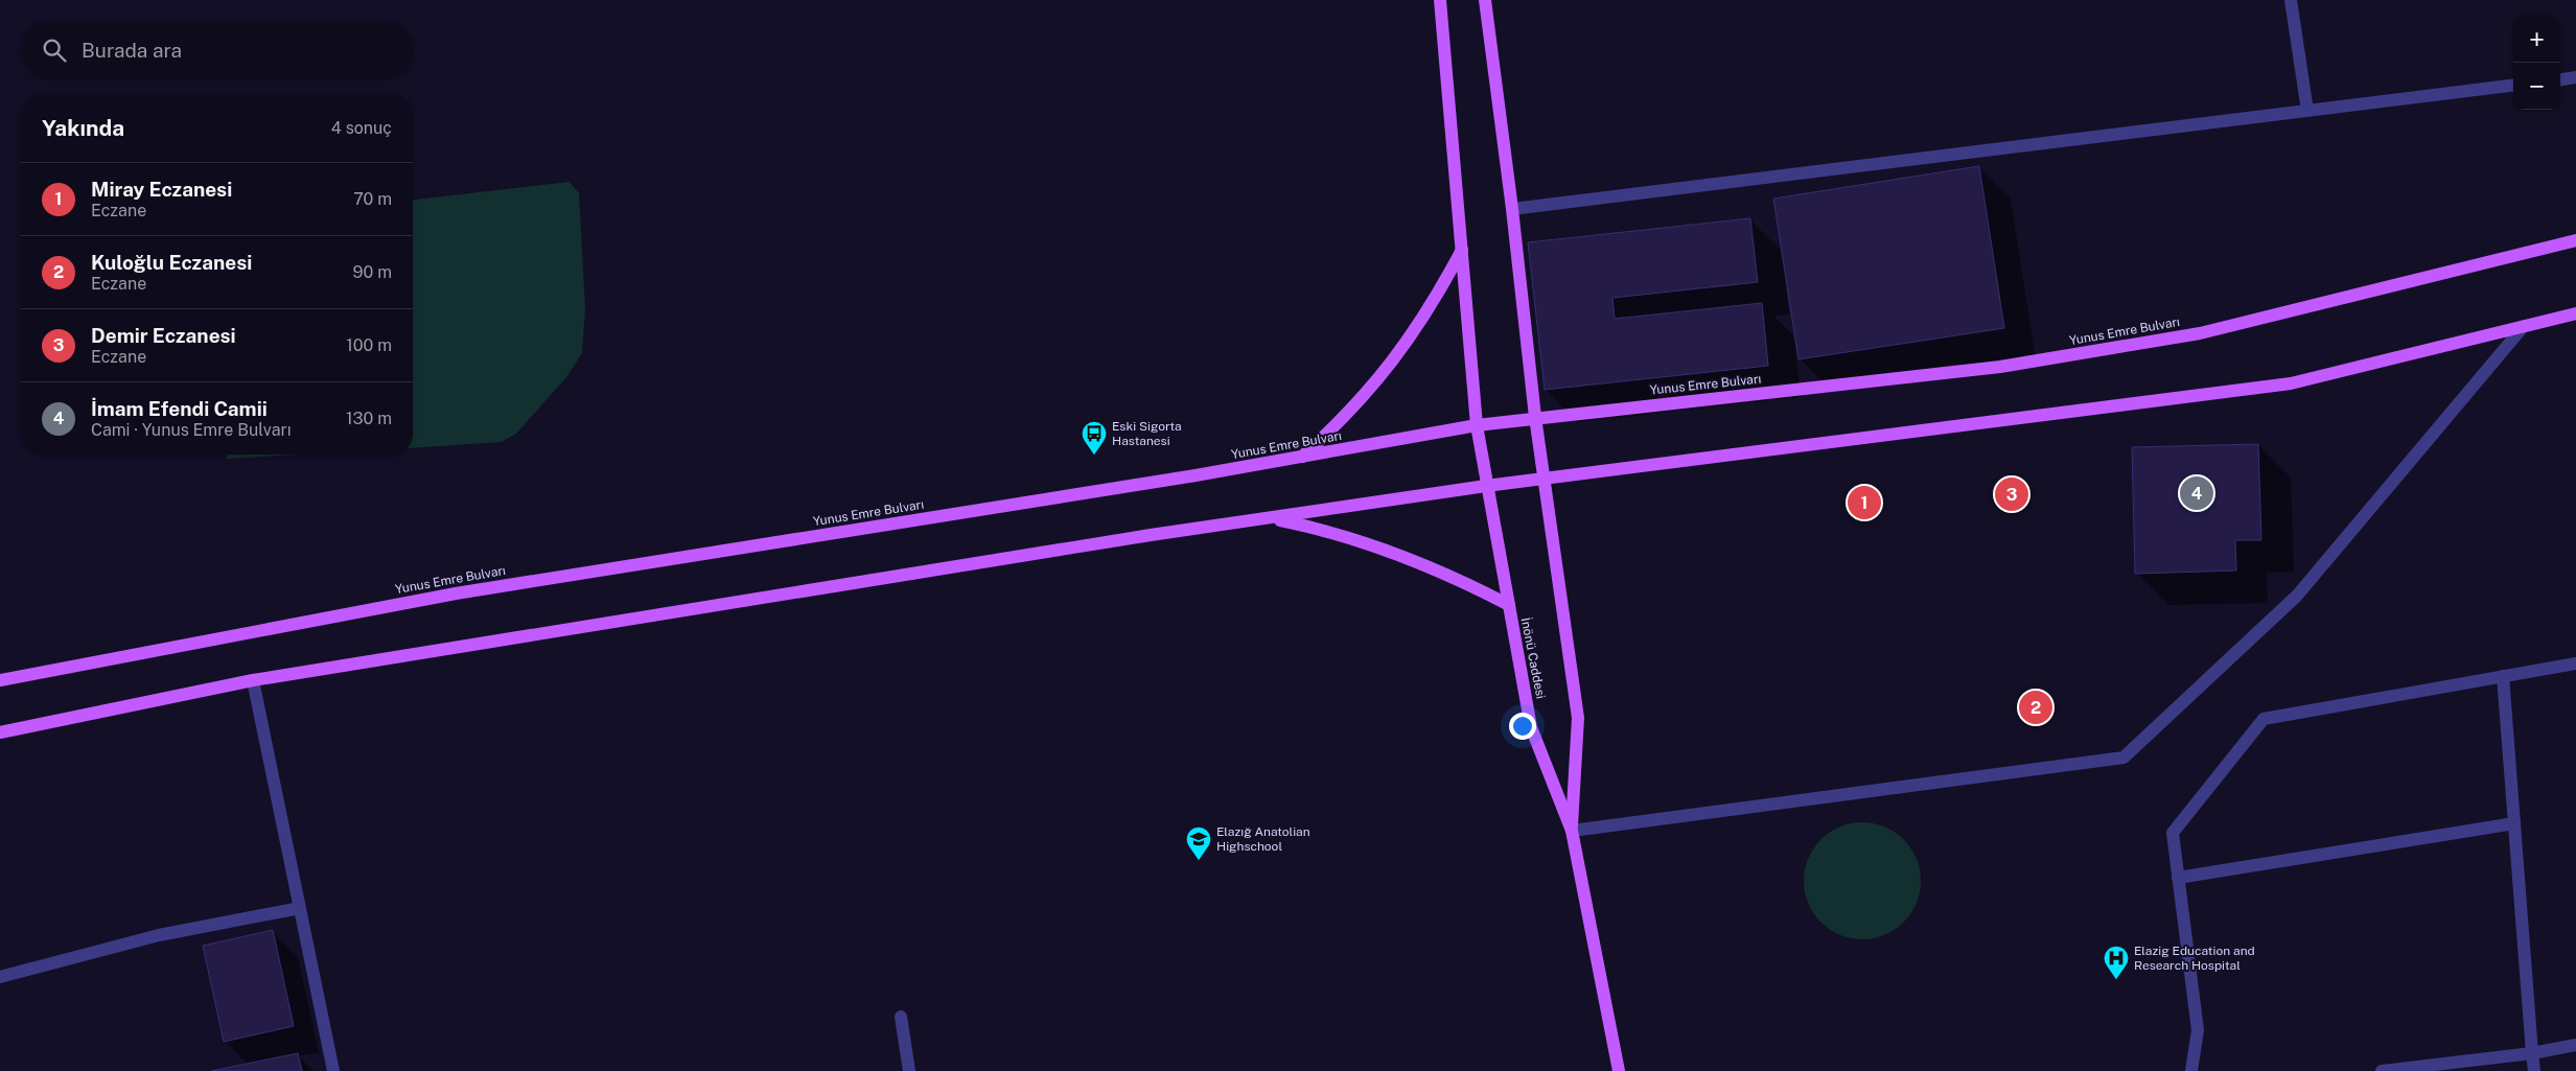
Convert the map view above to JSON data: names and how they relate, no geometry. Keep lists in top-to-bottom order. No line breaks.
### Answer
{"streets":{"main road":["Yunus Emre Bulvarı","İnönü Caddesi"]},"crossings":[["Yunus Emre Bulvarı","İnönü Caddesi"]],"places":{"bus stop":["Eski Sigorta Hastanesi"],"school or university":["Elazığ Anatolian Highschool"],"hospital":["Elazig Education and Research Hospital"]},"page":{"map_buttons":["+","−"],"search":"Burada ara","heading":["Yakında","4 sonuç"],"list":[{"mark":"1","name":"Miray Eczanesi","note":"Eczane","value":"70 m"},{"mark":"2","name":"Kuloğlu Eczanesi","note":"Eczane","value":"90 m"},{"mark":"3","name":"Demir Eczanesi","note":"Eczane","value":"100 m"},{"mark":"4","name":"İmam Efendi Camii","note":"Cami · Yunus Emre Bulvarı","value":"130 m"}],"pins":["4","3","1","2"]}}
